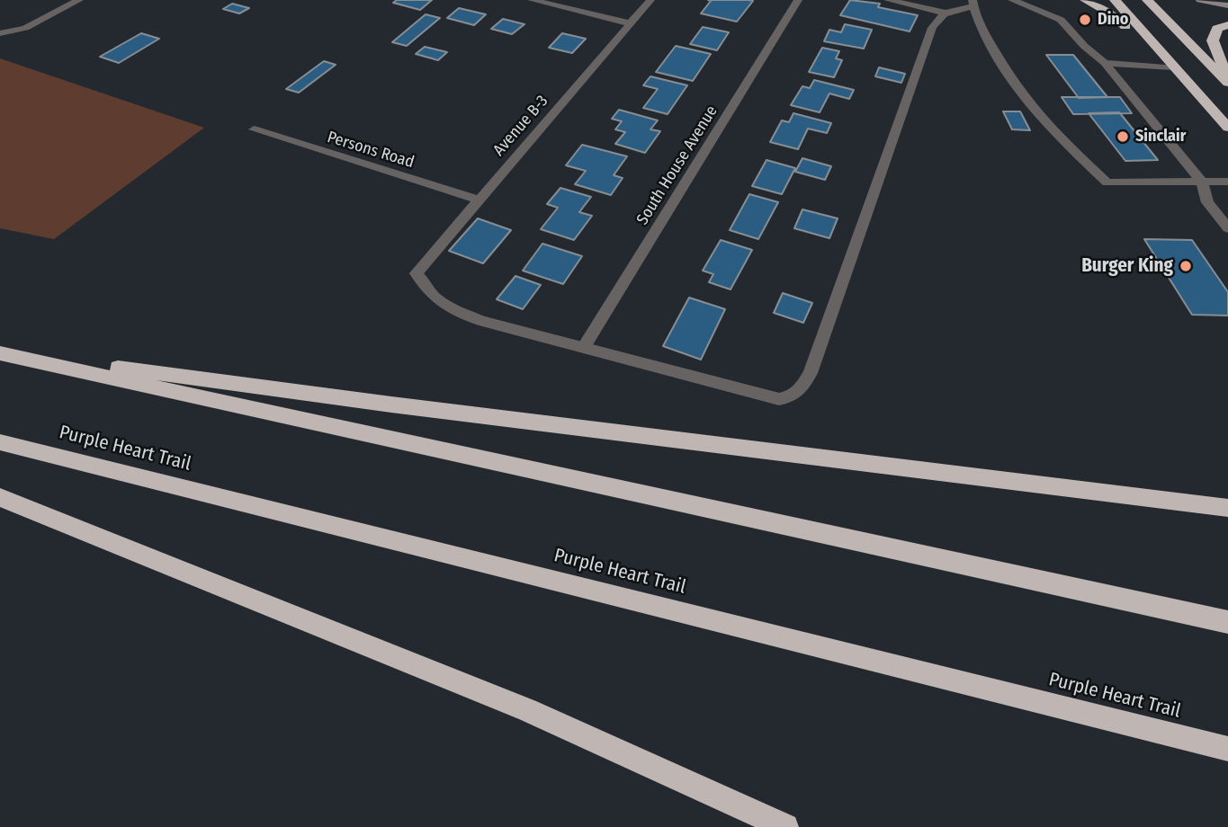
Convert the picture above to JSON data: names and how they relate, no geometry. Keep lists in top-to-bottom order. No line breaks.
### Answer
{"streets":{"highway":["Purple Heart Trail"],"street":["Avenue B-3","Persons Road","South House Avenue"]},"crossings":[["Avenue B-3","Persons Road"],["Avenue B-3","South House Avenue"]],"places":["Dino","Sinclair","Burger King"]}
